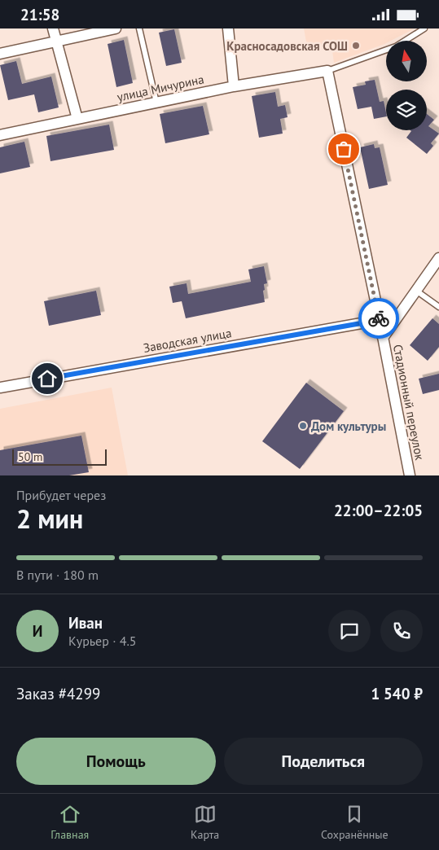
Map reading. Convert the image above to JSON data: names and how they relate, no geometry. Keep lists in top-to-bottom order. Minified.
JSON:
{"streets":{"street":["улица Мичурина","Заводская улица","Стадионный переулок"]},"crossings":[["улица Мичурина","Стадионный переулок"],["Заводская улица","Стадионный переулок"]],"places":["Красносадовская СОШ","Дом культуры"],"scale_bar":"50 m","north":"top","page":{"status":"21:58","scale":"50 m","heading":["2 мин","Прибудет через","22:00–22:05"],"panel":["Иван","Курьер · 4.5","Заказ #4299","1 540 ₽"],"bar":"В пути · 180 m","round":"И","buttons":["Помощь","Поделиться"],"tabs":["Главная","Карта","Сохранённые"]}}
